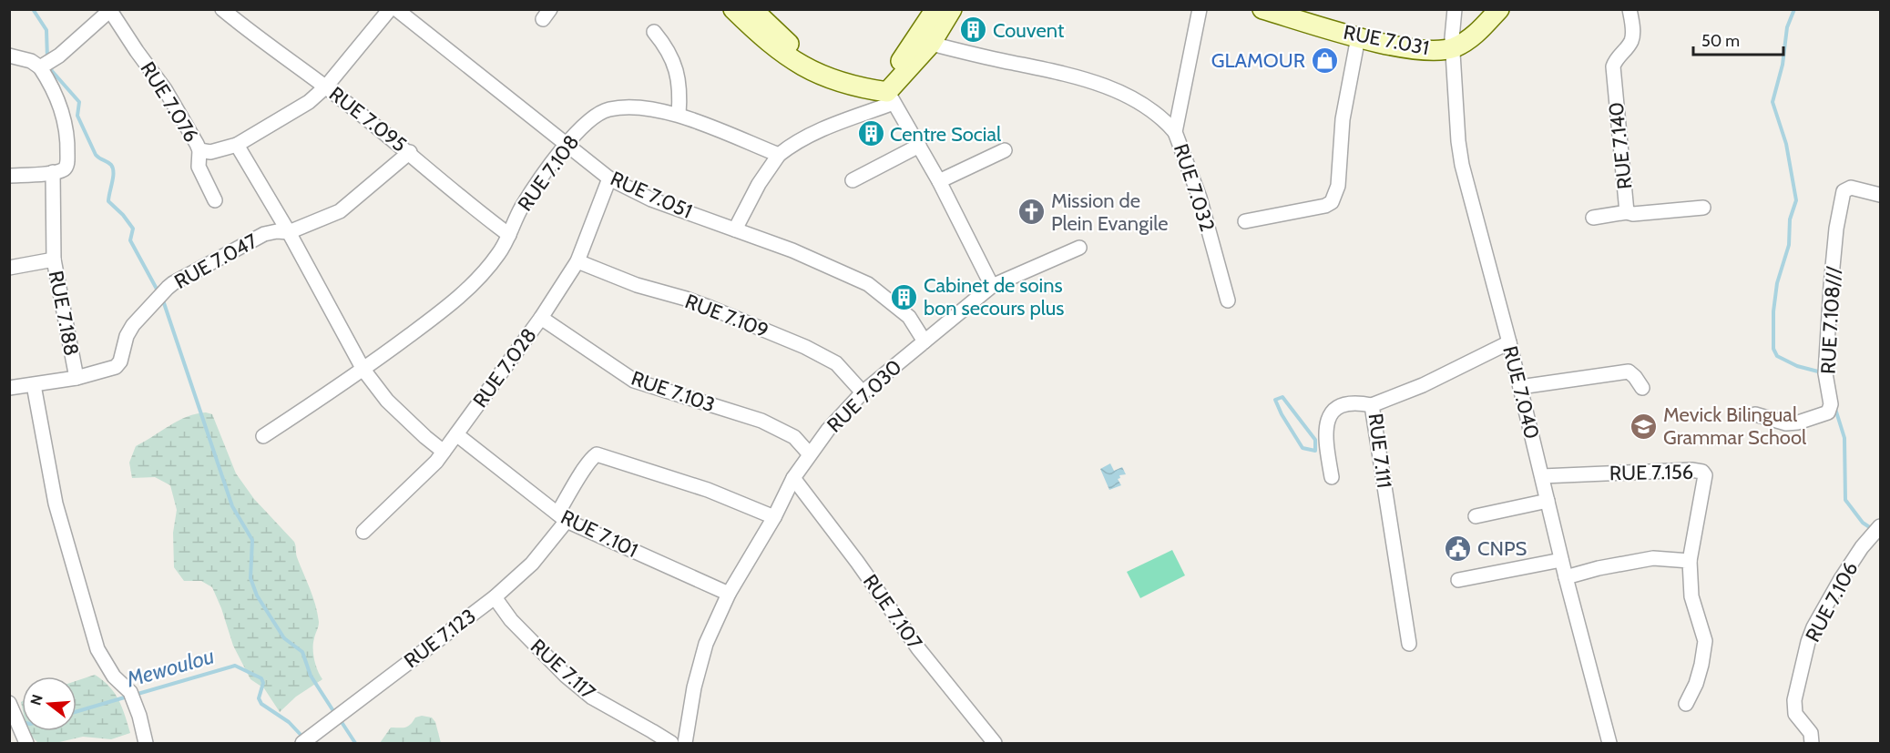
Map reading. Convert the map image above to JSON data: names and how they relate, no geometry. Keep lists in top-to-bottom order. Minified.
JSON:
{"streets":{"main road":["RUE 7.031"],"street":["RUE 7.076","RUE 7.095","RUE 7.140","RUE 7.108","RUE 7.032","RUE 7.051","RUE 7.047","RUE 7.188","RUE 7.109","RUE 7.108///","RUE 7.028","RUE 7.103","RUE 7.040","RUE 7.030","RUE 7.111","RUE 7.156","RUE 7.101","RUE 7.106","RUE 7.107","RUE 7.123","RUE 7.117"]},"crossings":[["RUE 7.031","RUE 7.040"],["RUE 7.095","RUE 7.108"],["RUE 7.095","RUE 7.047"],["RUE 7.108","RUE 7.051"],["RUE 7.051","RUE 7.028"],["RUE 7.051","RUE 7.030"],["RUE 7.047","RUE 7.188"],["RUE 7.109","RUE 7.028"],["RUE 7.109","RUE 7.030"],["RUE 7.028","RUE 7.103"],["RUE 7.028","RUE 7.101"],["RUE 7.103","RUE 7.030"],["RUE 7.040","RUE 7.111"],["RUE 7.040","RUE 7.156"],["RUE 7.030","RUE 7.101"],["RUE 7.030","RUE 7.107"],["RUE 7.030","RUE 7.123"],["RUE 7.101","RUE 7.123"],["RUE 7.123","RUE 7.117"]],"water":["Mewoulou"],"places":{"building":["Couvent","Centre Social","Cabinet de soins bon secours plus"],"shop":["GLAMOUR"],"church":["Mission de Plein Evangile"],"school or university":["Mevick Bilingual Grammar School"],"public building":["CNPS"]},"scale_bar":"50 m","north":"left"}
